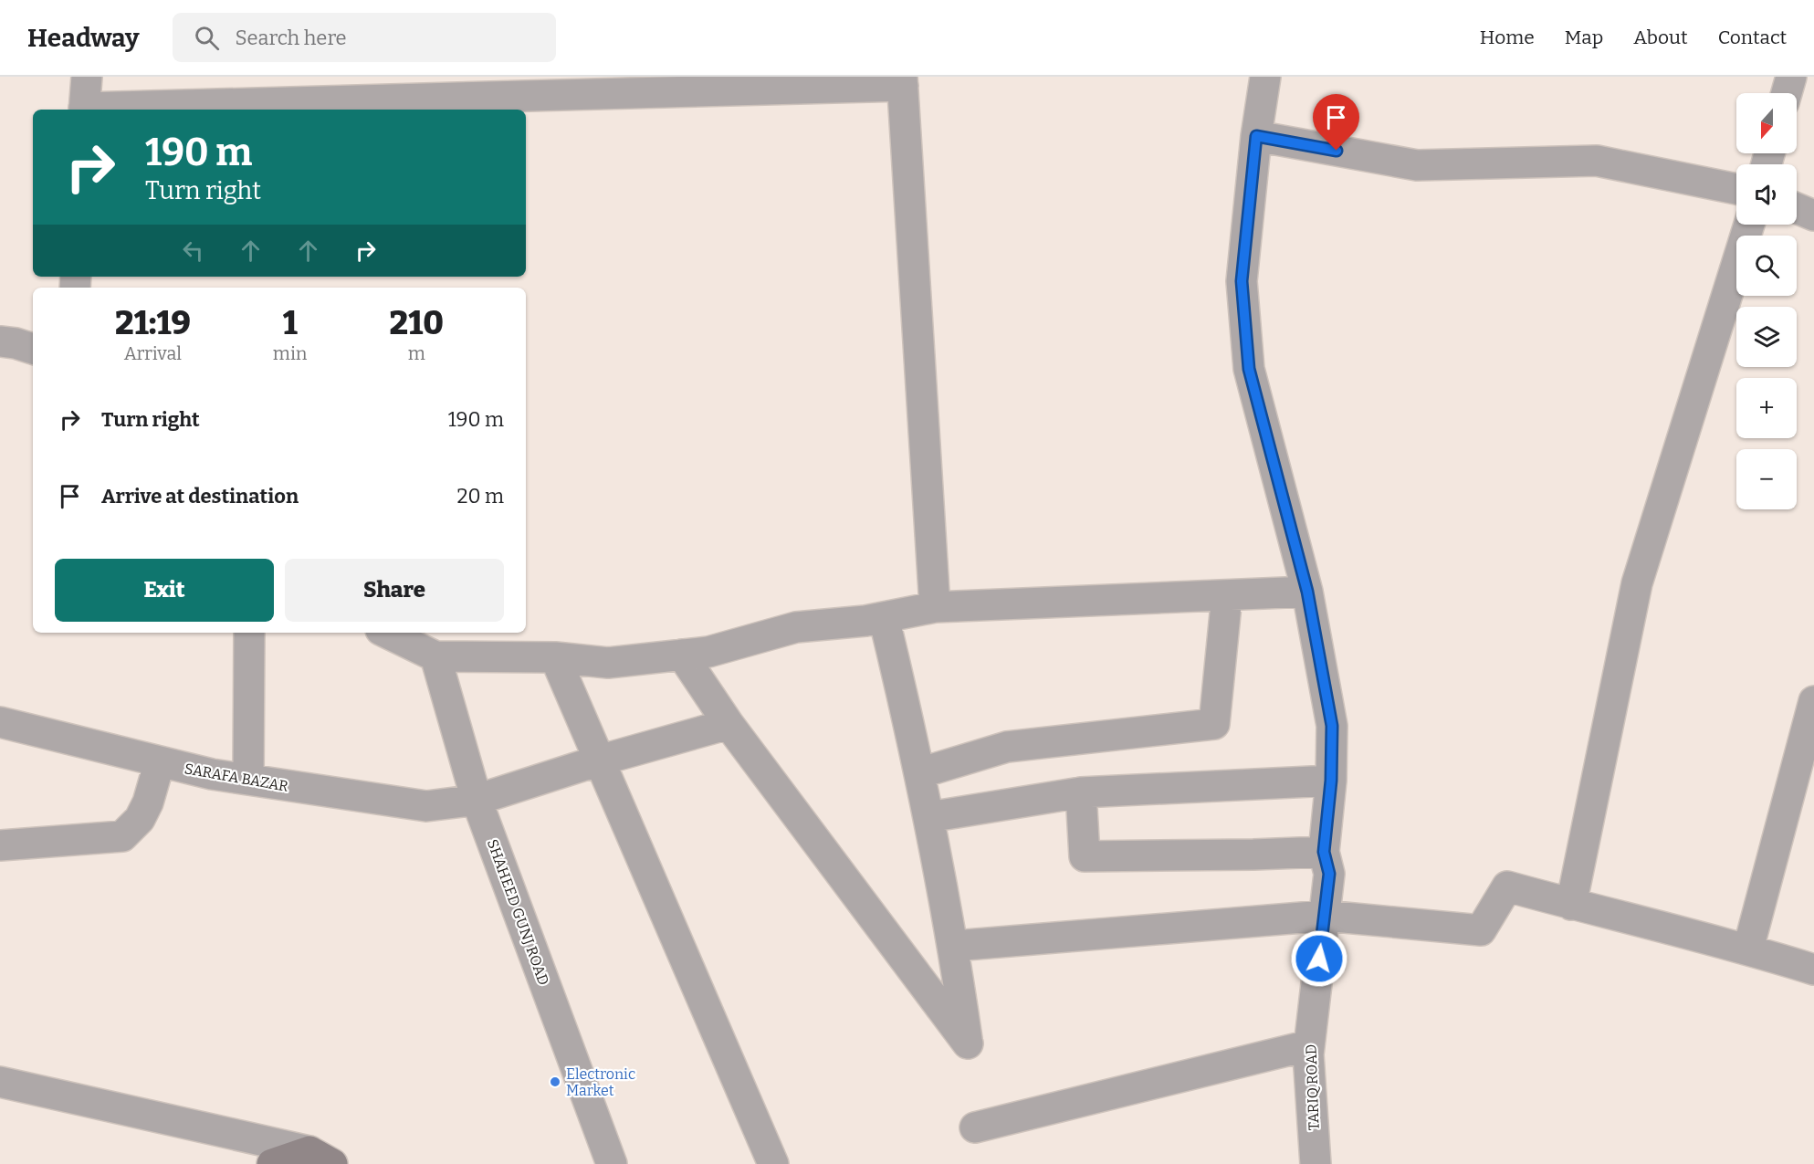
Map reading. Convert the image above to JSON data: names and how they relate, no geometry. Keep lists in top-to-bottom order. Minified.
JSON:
{"streets":{"street":["SARAFA BAZAR","SHAHEED GUNJ ROAD","TARIQ ROAD"]},"crossings":[["SARAFA BAZAR","SHAHEED GUNJ ROAD"]],"places":["Electronic Market"],"north":"bottom","page":{"header":"Headway","search":"Search here","nav":["Home","Map","About","Contact"],"map_buttons":["+","−"],"turn":["190 m","Turn right"],"eta":["21:19","Arrival","1","min","210","m"],"list":[{"name":"Turn right","value":"190 m"},{"name":"Arrive at destination","value":"20 m"}],"buttons":["Exit","Share"]}}
